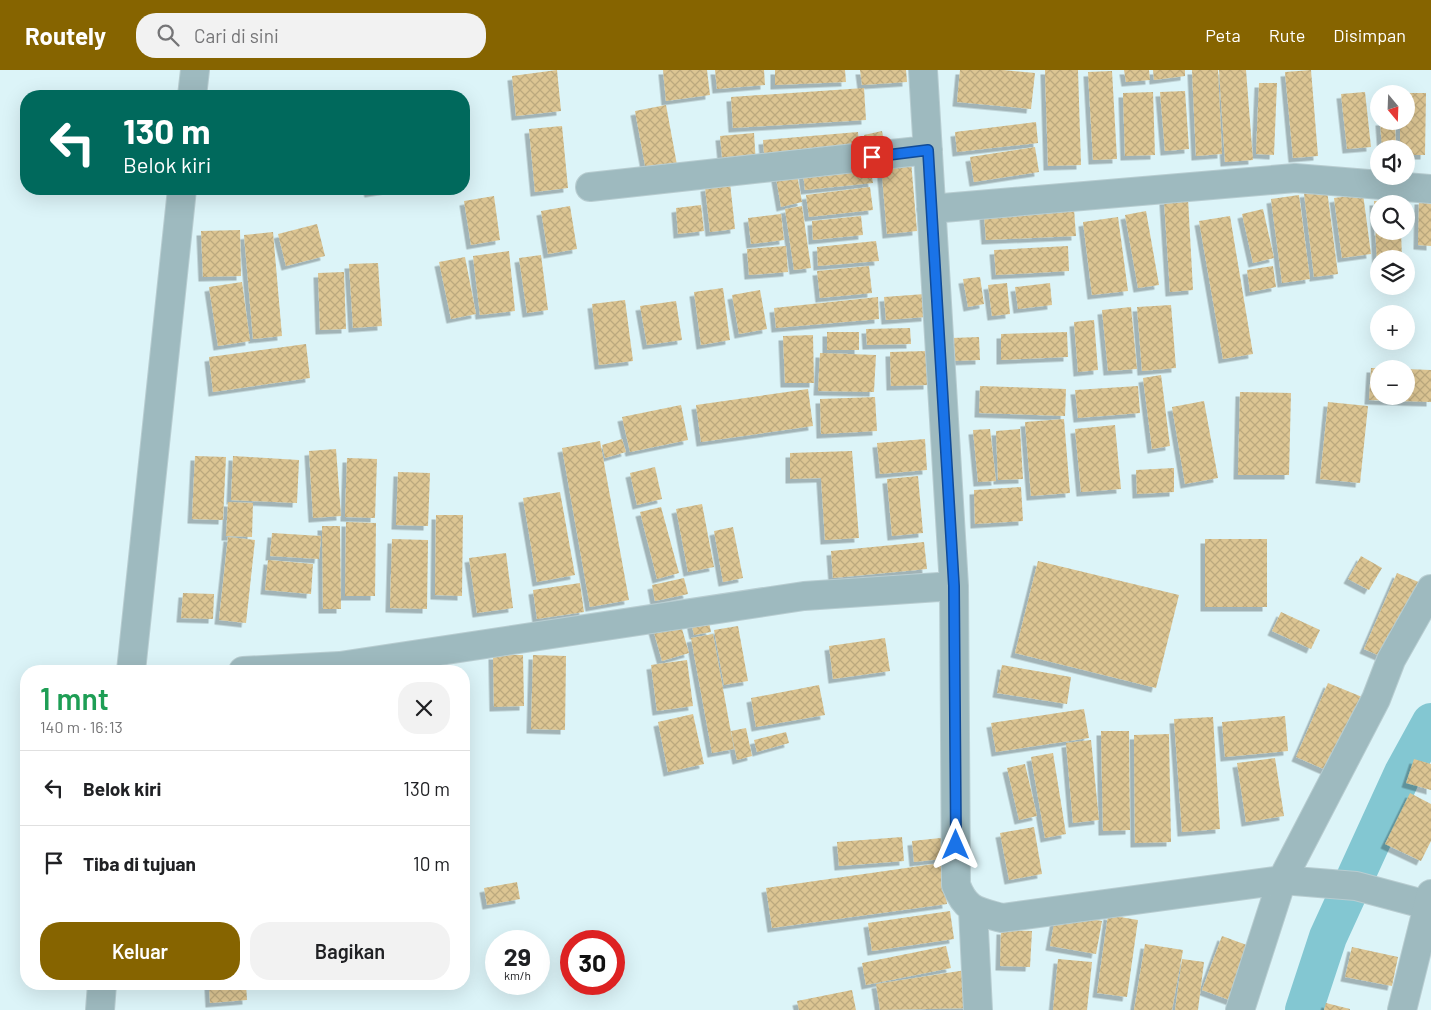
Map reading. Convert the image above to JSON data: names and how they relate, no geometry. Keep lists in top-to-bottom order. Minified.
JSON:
{"north":"bottom","page":{"header":"Routely","search":"Cari di sini","nav":["Peta","Rute","Disimpan"],"map_buttons":["+","−"],"turn":["130 m","Belok kiri"],"heading":["1 mnt","140 m · 16:13"],"list":[{"name":"Belok kiri","value":"130 m"},{"name":"Tiba di tujuan","value":"10 m"}],"buttons":["Keluar","Bagikan"],"speed":"29 km/h","limit":"30"}}
